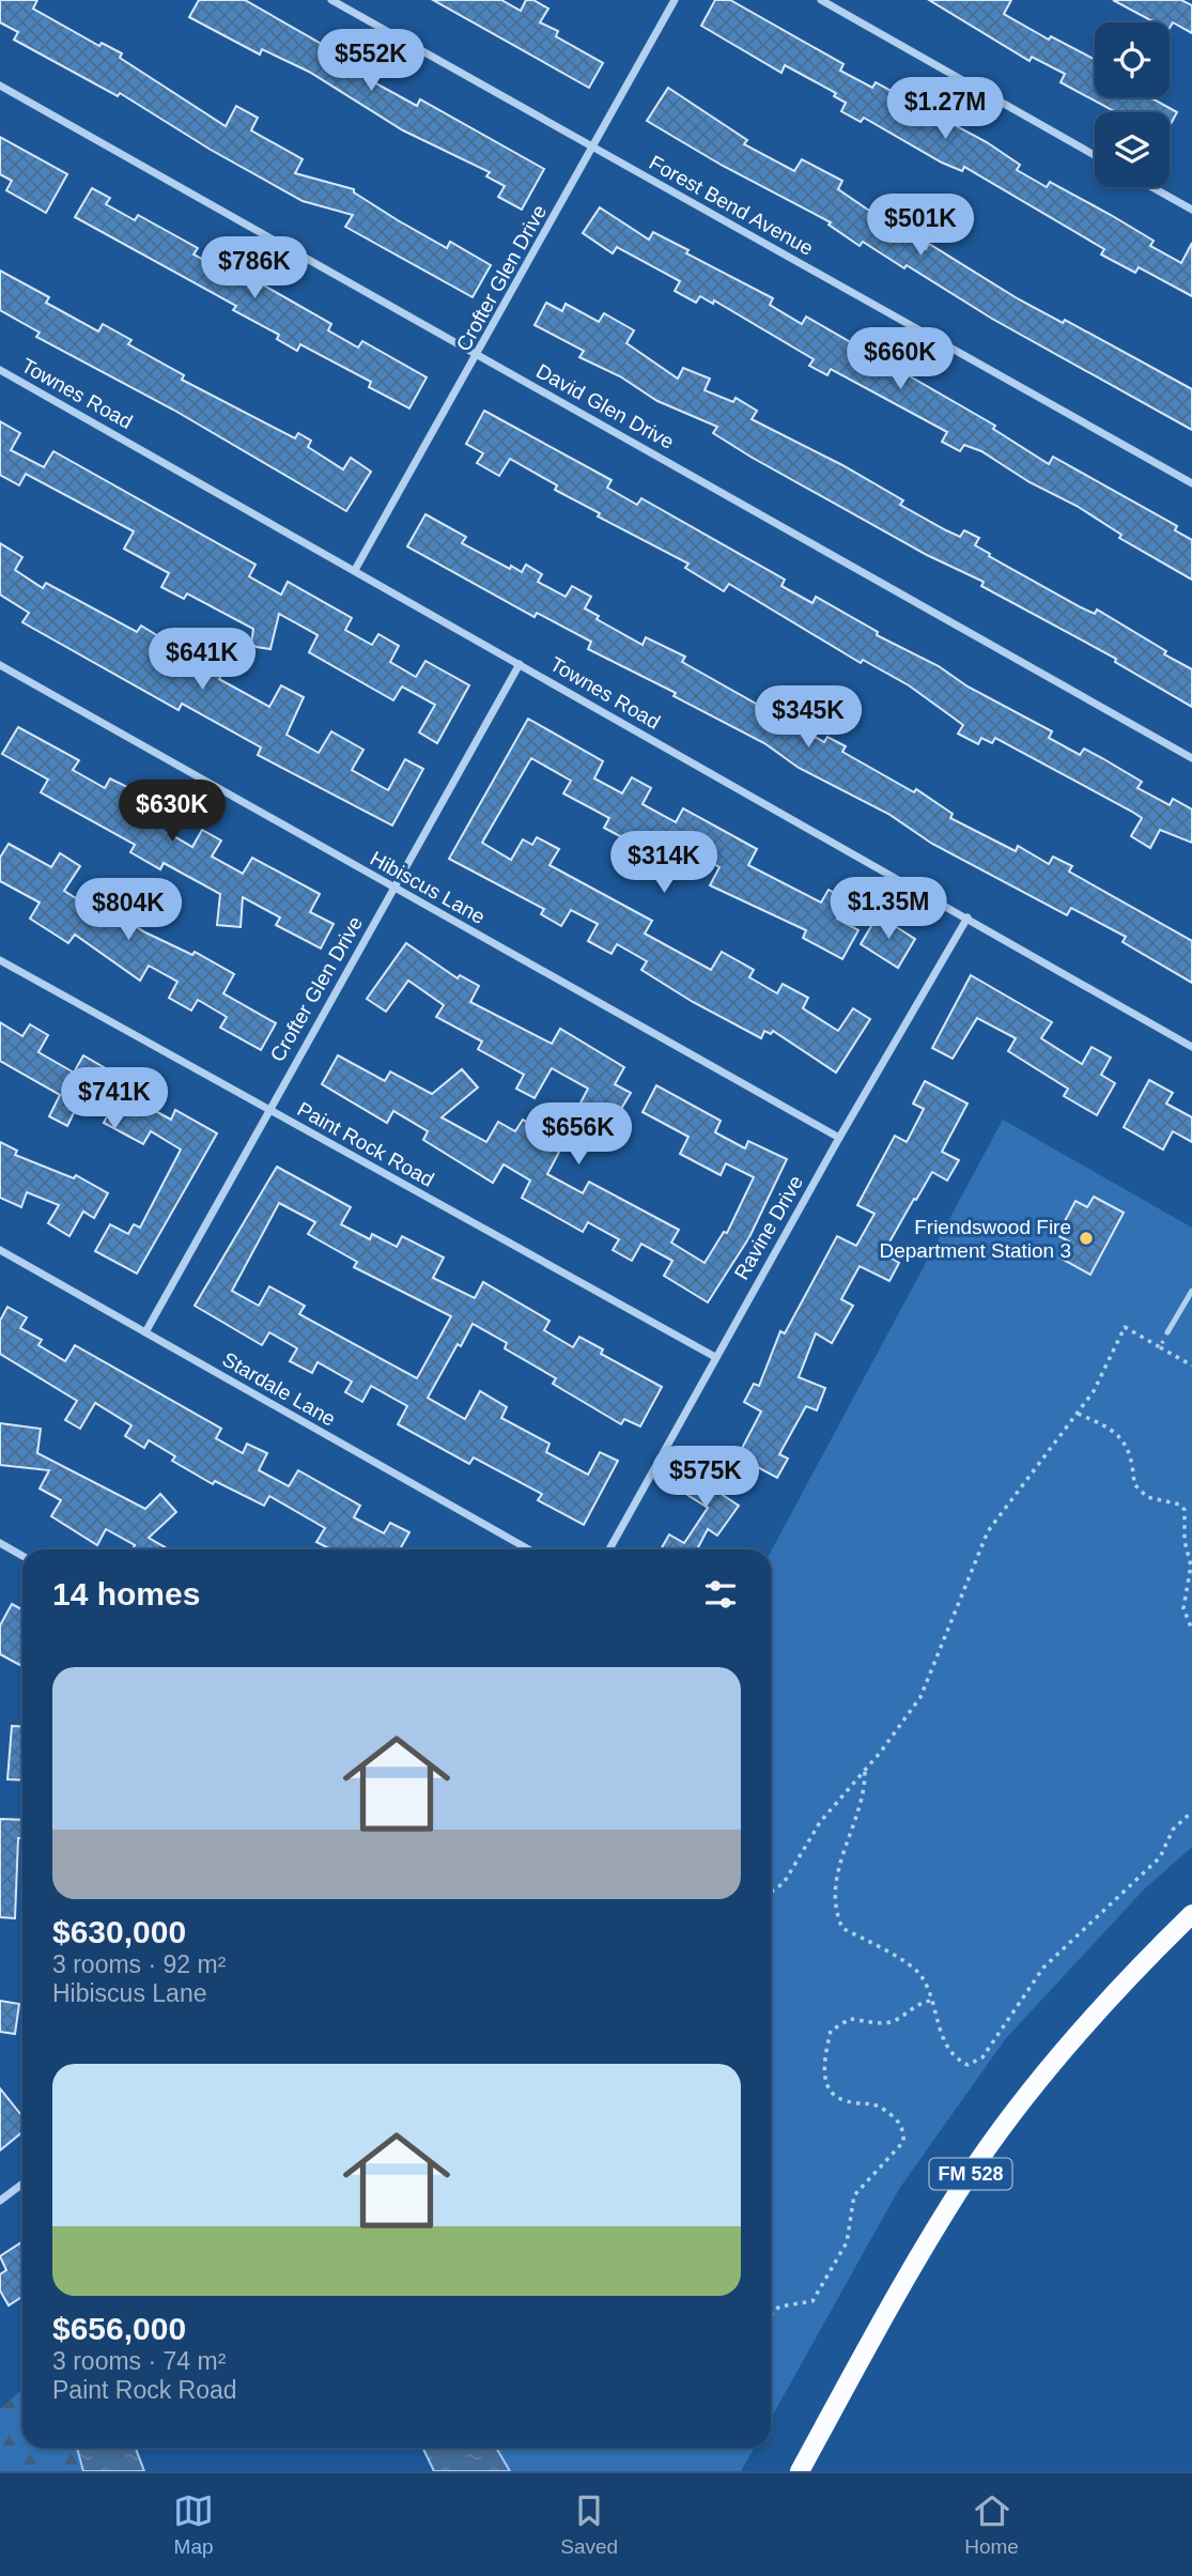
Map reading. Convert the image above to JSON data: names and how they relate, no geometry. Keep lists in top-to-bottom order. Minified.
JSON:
{"streets":{"main road":["FM 528"],"street":["Forest Bend Avenue","Crofter Glen Drive","Townes Road","David Glen Drive","Hibiscus Lane","Paint Rock Road","Ravine Drive","Stardale Lane"]},"crossings":[["Forest Bend Avenue","Crofter Glen Drive"],["Crofter Glen Drive","Townes Road"],["Crofter Glen Drive","David Glen Drive"],["Crofter Glen Drive","Hibiscus Lane"],["Crofter Glen Drive","Paint Rock Road"],["Crofter Glen Drive","Stardale Lane"],["Townes Road","Ravine Drive"],["Hibiscus Lane","Ravine Drive"],["Paint Rock Road","Ravine Drive"]],"places":["Friendswood Fire Department Station 3"],"page":{"price":["$552K","$1.27M","$501K","$786K","$660K","$641K","$345K","$630K","$314K","$1.35M","$804K","$741K","$656K","$575K"],"heading":"14 homes","list":[{"name":"$630,000","note":"3 rooms · 92 m² · Hibiscus Lane"},{"name":"$656,000","note":"3 rooms · 74 m² · Paint Rock Road"}],"tabs":["Map","Saved","Home"]}}
